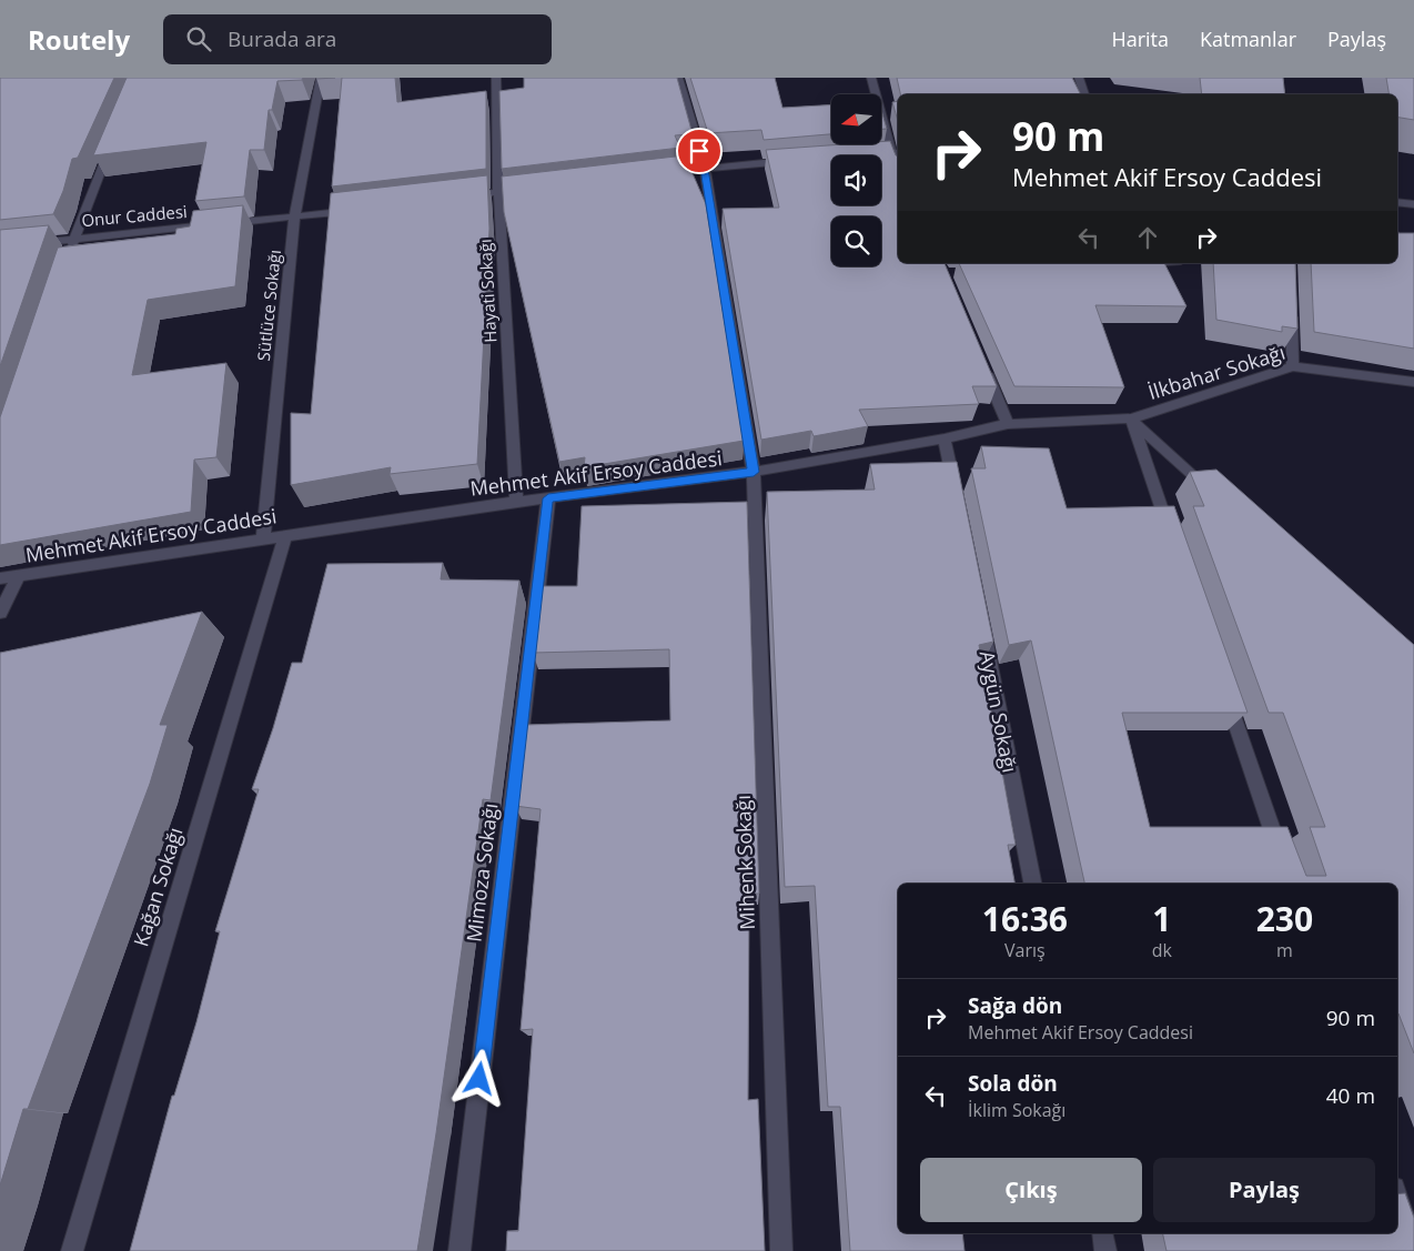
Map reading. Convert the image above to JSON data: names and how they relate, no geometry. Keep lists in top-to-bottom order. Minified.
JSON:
{"streets":{"street":["Onur Caddesi","Hayati Sokağı","Sütlüce Sokağı","İlkbahar Sokağı","Mehmet Akif Ersoy Caddesi","Aygün Sokağı","Mihenk Sokağı","Mimoza Sokağı","Kağan Sokağı"]},"crossings":[["Onur Caddesi","Sütlüce Sokağı"],["Hayati Sokağı","Mehmet Akif Ersoy Caddesi"],["Sütlüce Sokağı","Mehmet Akif Ersoy Caddesi"],["İlkbahar Sokağı","Mehmet Akif Ersoy Caddesi"],["Mehmet Akif Ersoy Caddesi","Mihenk Sokağı"],["Mehmet Akif Ersoy Caddesi","Mimoza Sokağı"],["Mehmet Akif Ersoy Caddesi","Kağan Sokağı"]],"north":"left","page":{"header":"Routely","search":"Burada ara","nav":["Harita","Katmanlar","Paylaş"],"turn":["90 m","Mehmet Akif Ersoy Caddesi"],"eta":["16:36","Varış","1","dk","230","m"],"list":[{"name":"Sağa dön","note":"Mehmet Akif Ersoy Caddesi","value":"90 m"},{"name":"Sola dön","note":"İklim Sokağı","value":"40 m"}],"buttons":["Çıkış","Paylaş"]}}
